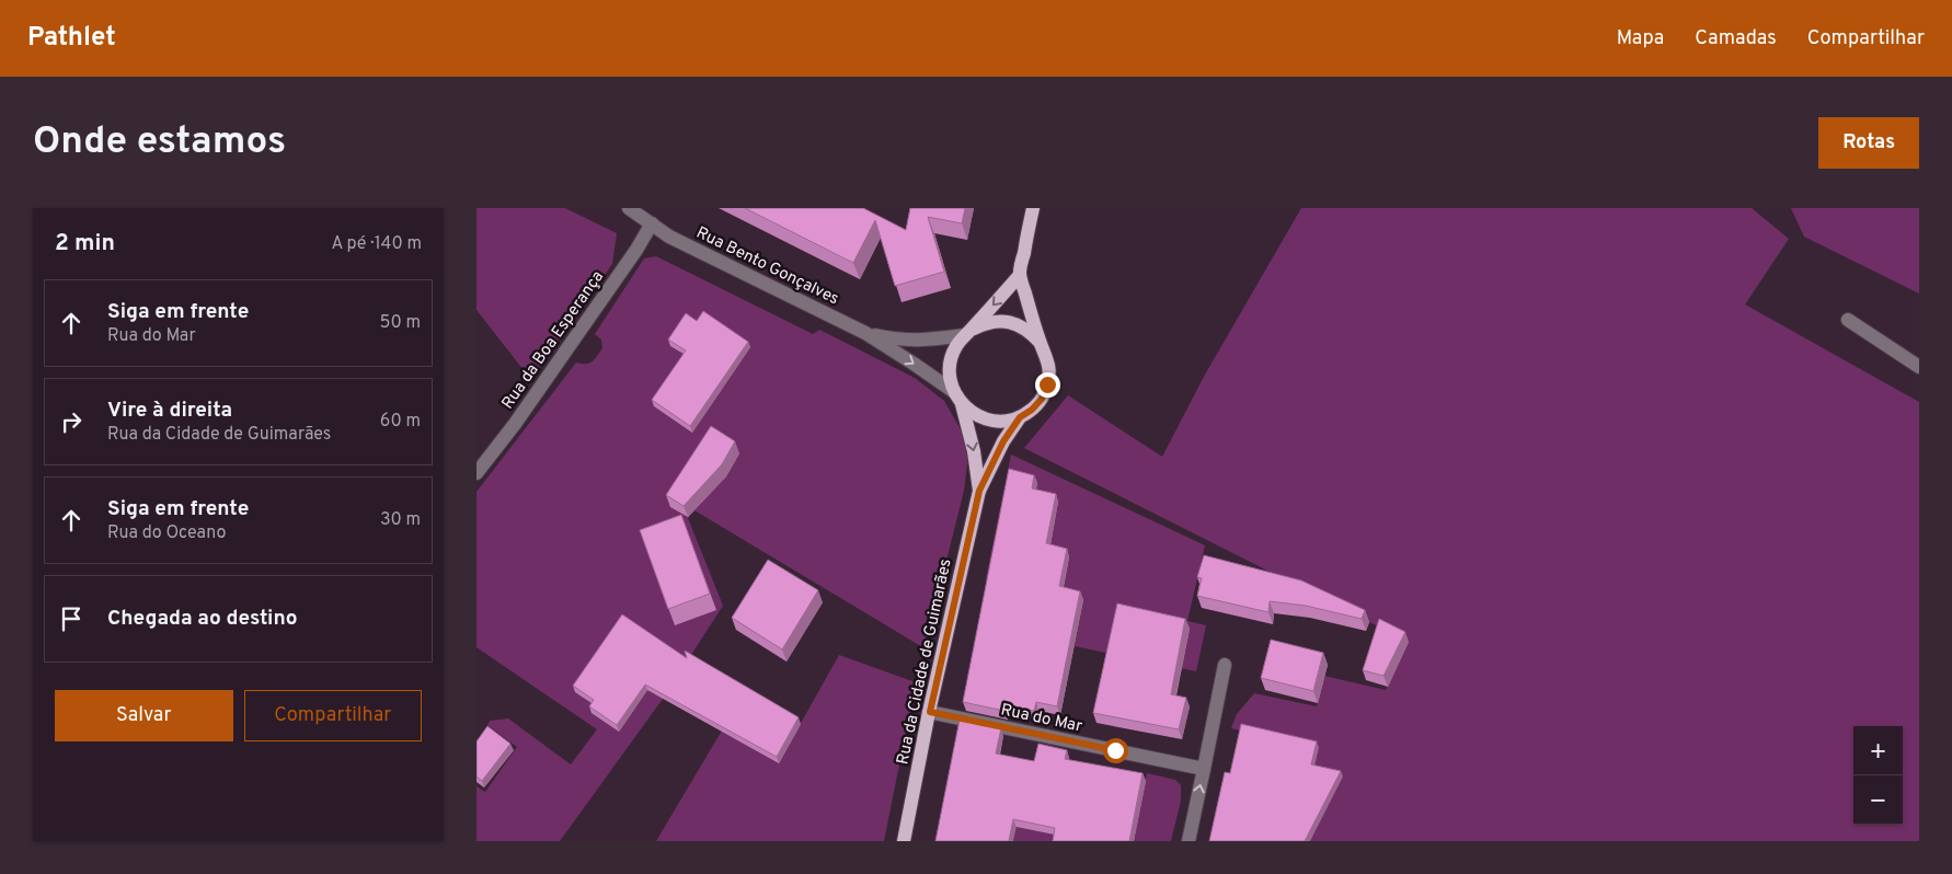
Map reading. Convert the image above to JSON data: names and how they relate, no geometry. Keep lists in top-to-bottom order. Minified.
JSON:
{"streets":{"main road":["Rua da Cidade de Guimarães"],"street":["Rua Bento Gonçalves","Rua da Boa Esperança","Rua do Mar"]},"crossings":[["Rua Bento Gonçalves","Rua da Boa Esperança"],["Rua da Cidade de Guimarães","Rua do Mar"]],"page":{"header":"Pathlet","nav":["Mapa","Camadas","Compartilhar"],"buttons":["Rotas",["Salvar","Compartilhar"]],"title":"Onde estamos","heading":["2 min","A pé · 140 m"],"list":[["Siga em frente","Rua do Mar","50 m"],["Vire à direita","Rua da Cidade de Guimarães","60 m"],["Siga em frente","Rua do Oceano","30 m"],"Chegada ao destino"],"map_buttons":["+","−"]}}
